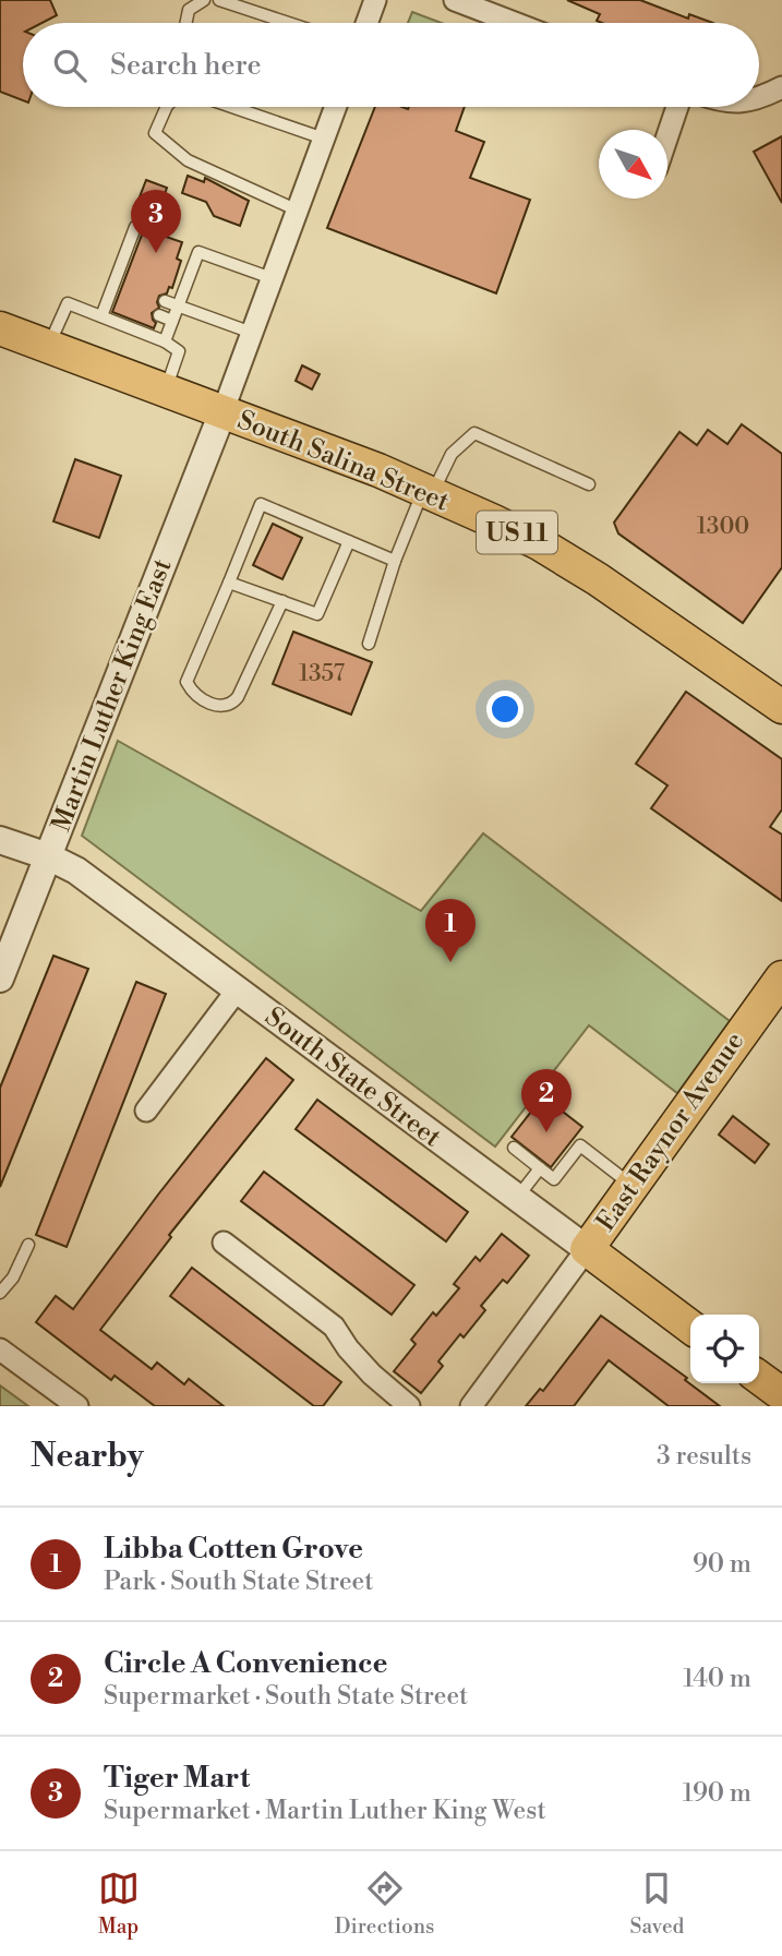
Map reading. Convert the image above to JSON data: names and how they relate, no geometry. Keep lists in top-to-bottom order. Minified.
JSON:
{"streets":{"main road":["South Salina Street","US 11","South State Street","East Raynor Avenue"],"street":["Martin Luther King East"]},"crossings":[["South Salina Street","Martin Luther King East"],["Martin Luther King East","South State Street"],["South State Street","East Raynor Avenue"]],"house_numbers":["1300","1357"],"north":"bottom right","page":{"search":"Search here","pins":["3","1","2"],"heading":["Nearby","3 results"],"list":[{"mark":"1","name":"Libba Cotten Grove","note":"Park · South State Street","value":"90 m"},{"mark":"2","name":"Circle A Convenience","note":"Supermarket · South State Street","value":"140 m"},{"mark":"3","name":"Tiger Mart","note":"Supermarket · Martin Luther King West","value":"190 m"}],"nav":["Map","Directions","Saved"]}}
